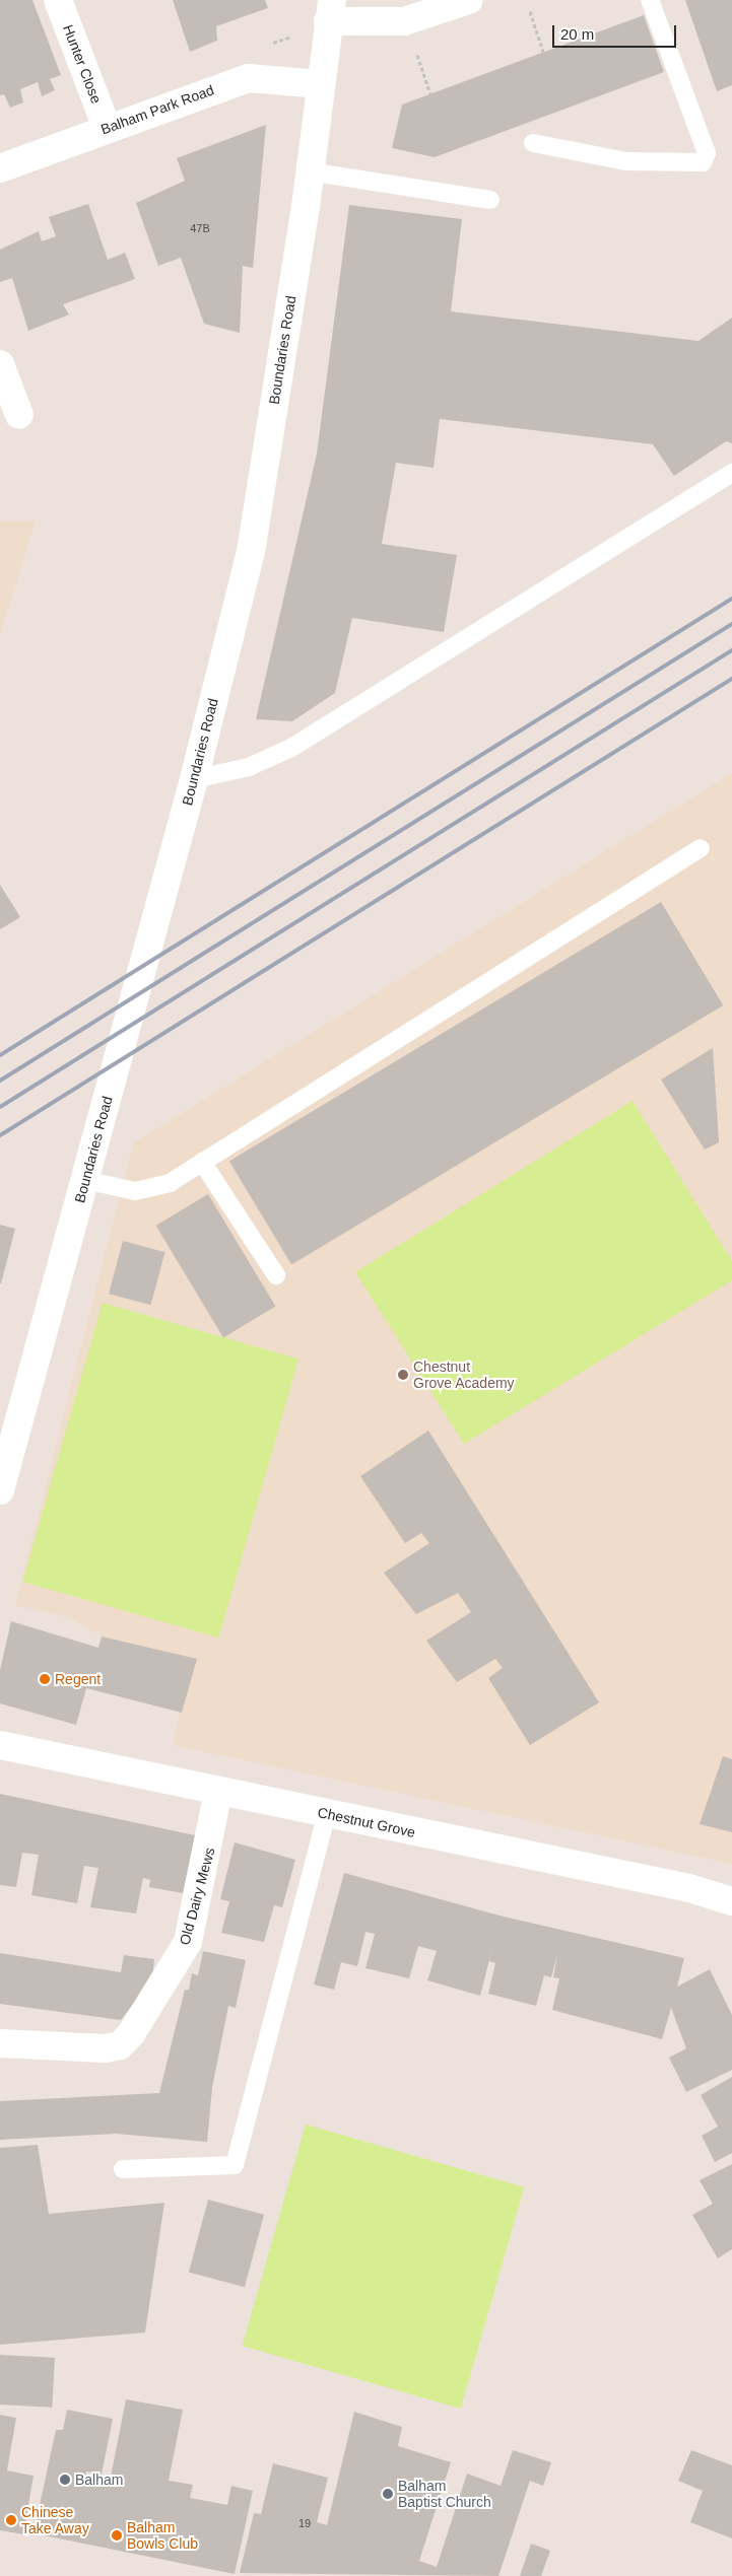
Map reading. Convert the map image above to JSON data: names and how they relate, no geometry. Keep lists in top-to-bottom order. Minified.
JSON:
{"streets":{"street":["Hunter Close","Balham Park Road","Boundaries Road","Chestnut Grove","Old Dairy Mews"]},"crossings":[["Hunter Close","Balham Park Road"],["Balham Park Road","Boundaries Road"],["Chestnut Grove","Old Dairy Mews"]],"places":["Chestnut Grove Academy","Regent","Balham","Balham Baptist Church","Chinese Take Away","Balham Bowls Club"],"house_numbers":["47B","19"],"scale_bar":"20 m"}
